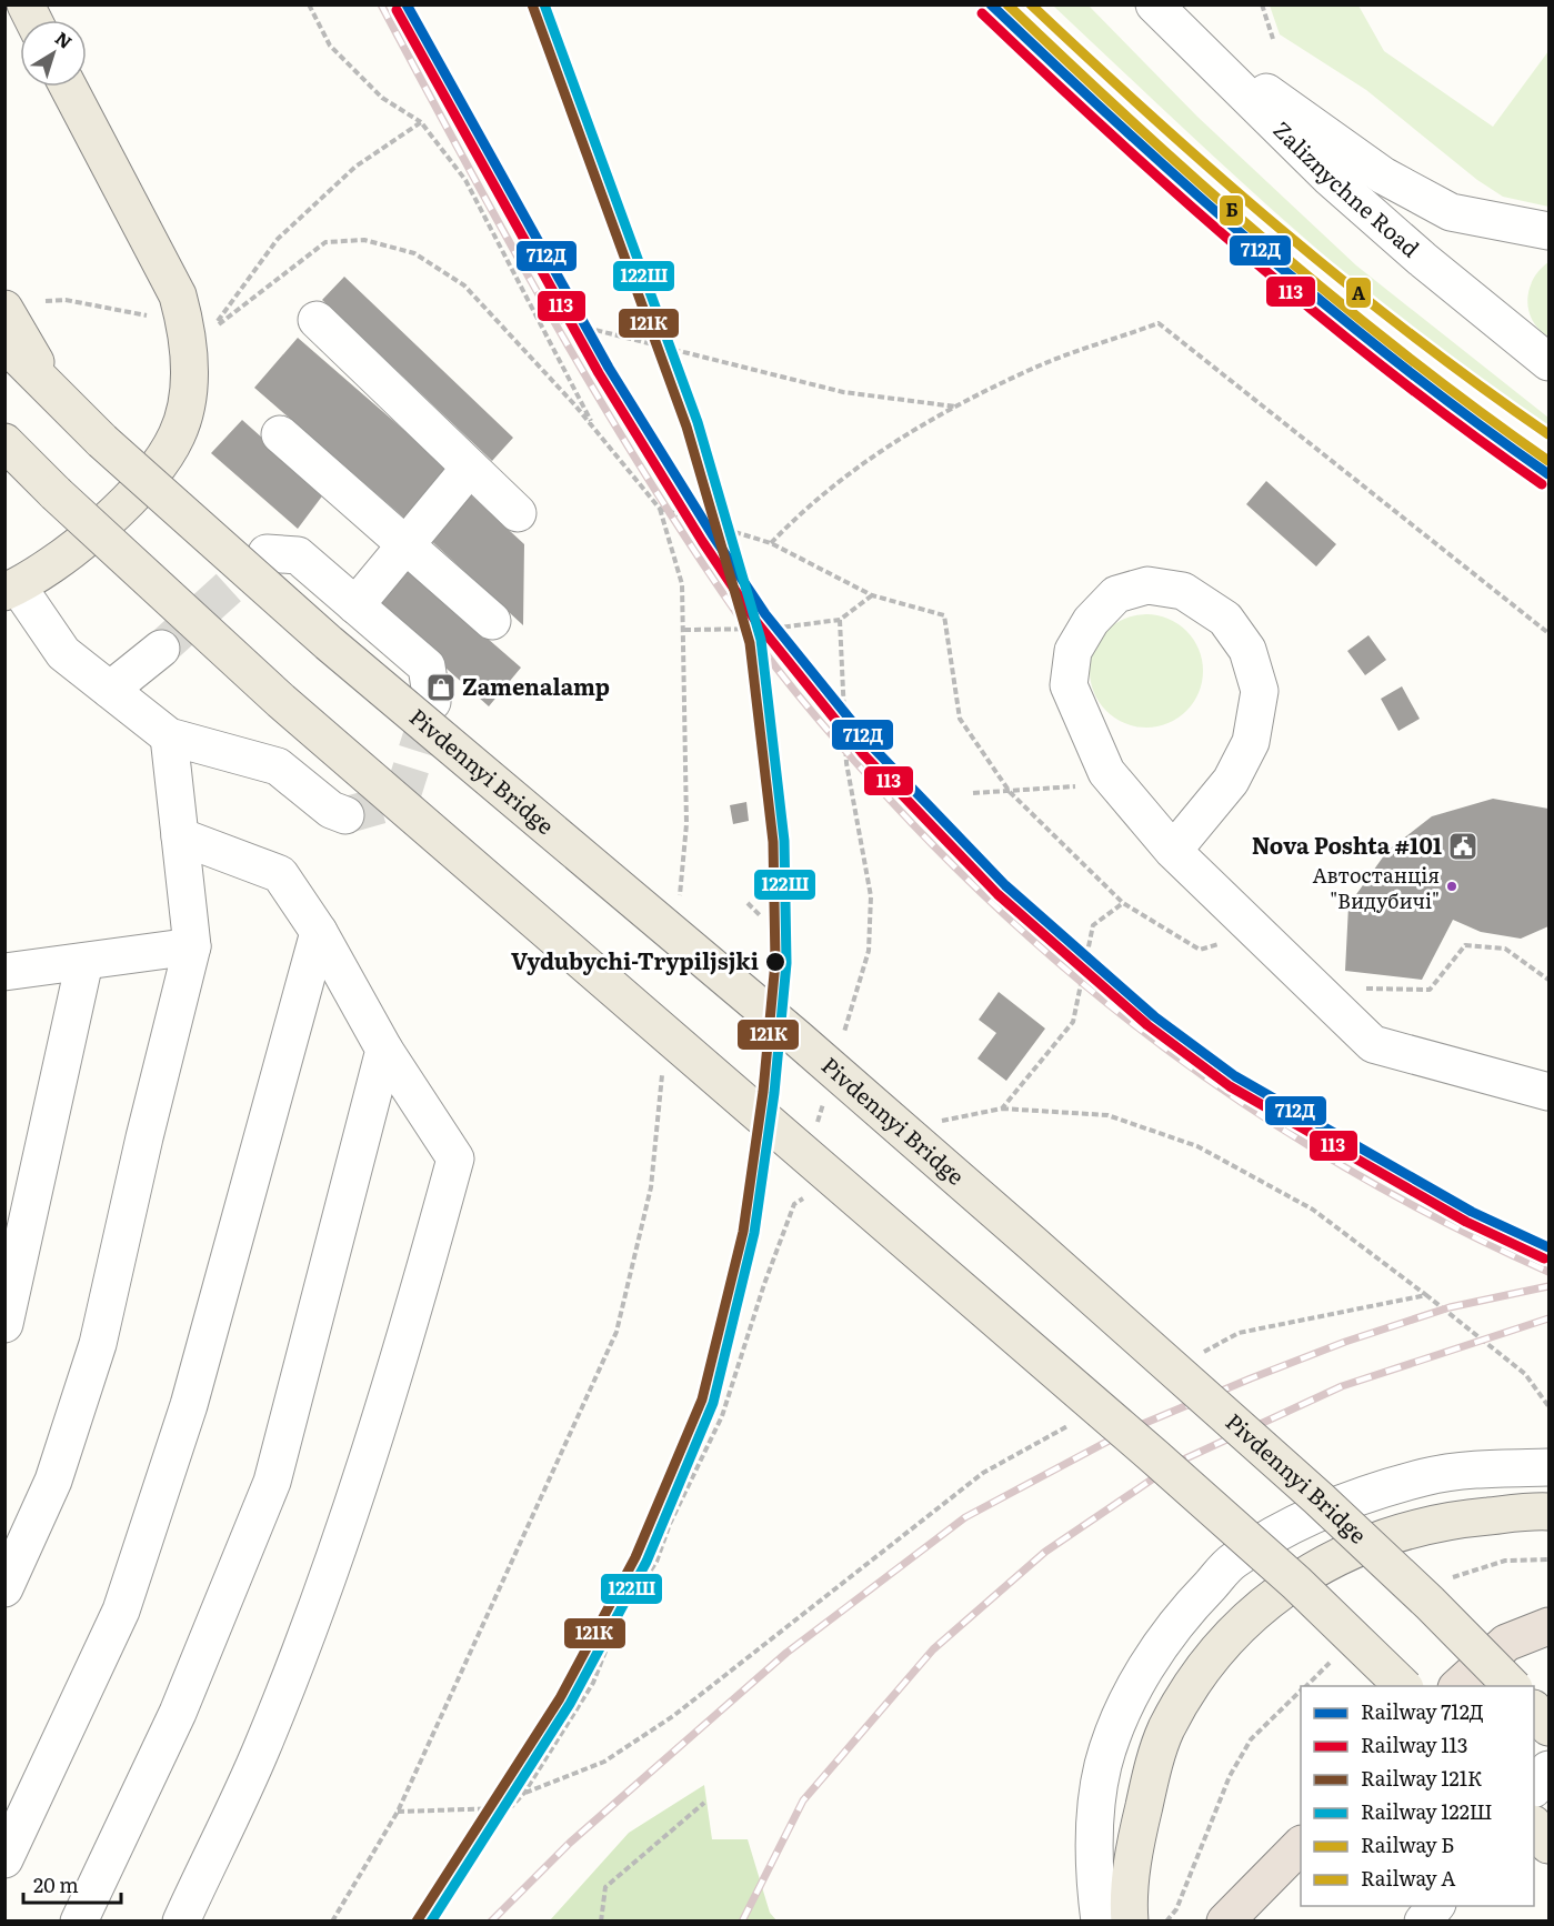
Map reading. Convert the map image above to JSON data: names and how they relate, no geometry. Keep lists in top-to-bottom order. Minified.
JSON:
{"streets":{"main road":["Pivdennyi Bridge"],"street":["Zaliznychne Road"]},"places":{"shop":["Zamenalamp"],"public building":["Nova Poshta #101"],"other":["Автостанція \"Видубичі\"","Vydubychi-Trypiljsjki"]},"lines":["rail line 712Д","rail line 121К","rail line 122Ш","rail line Б","rail line A","rail line 113"],"legend":["Railway 712Д","Railway 113","Railway 121К","Railway 122Ш","Railway Б","Railway A"],"scale_bar":"20 m","north":"top right"}
